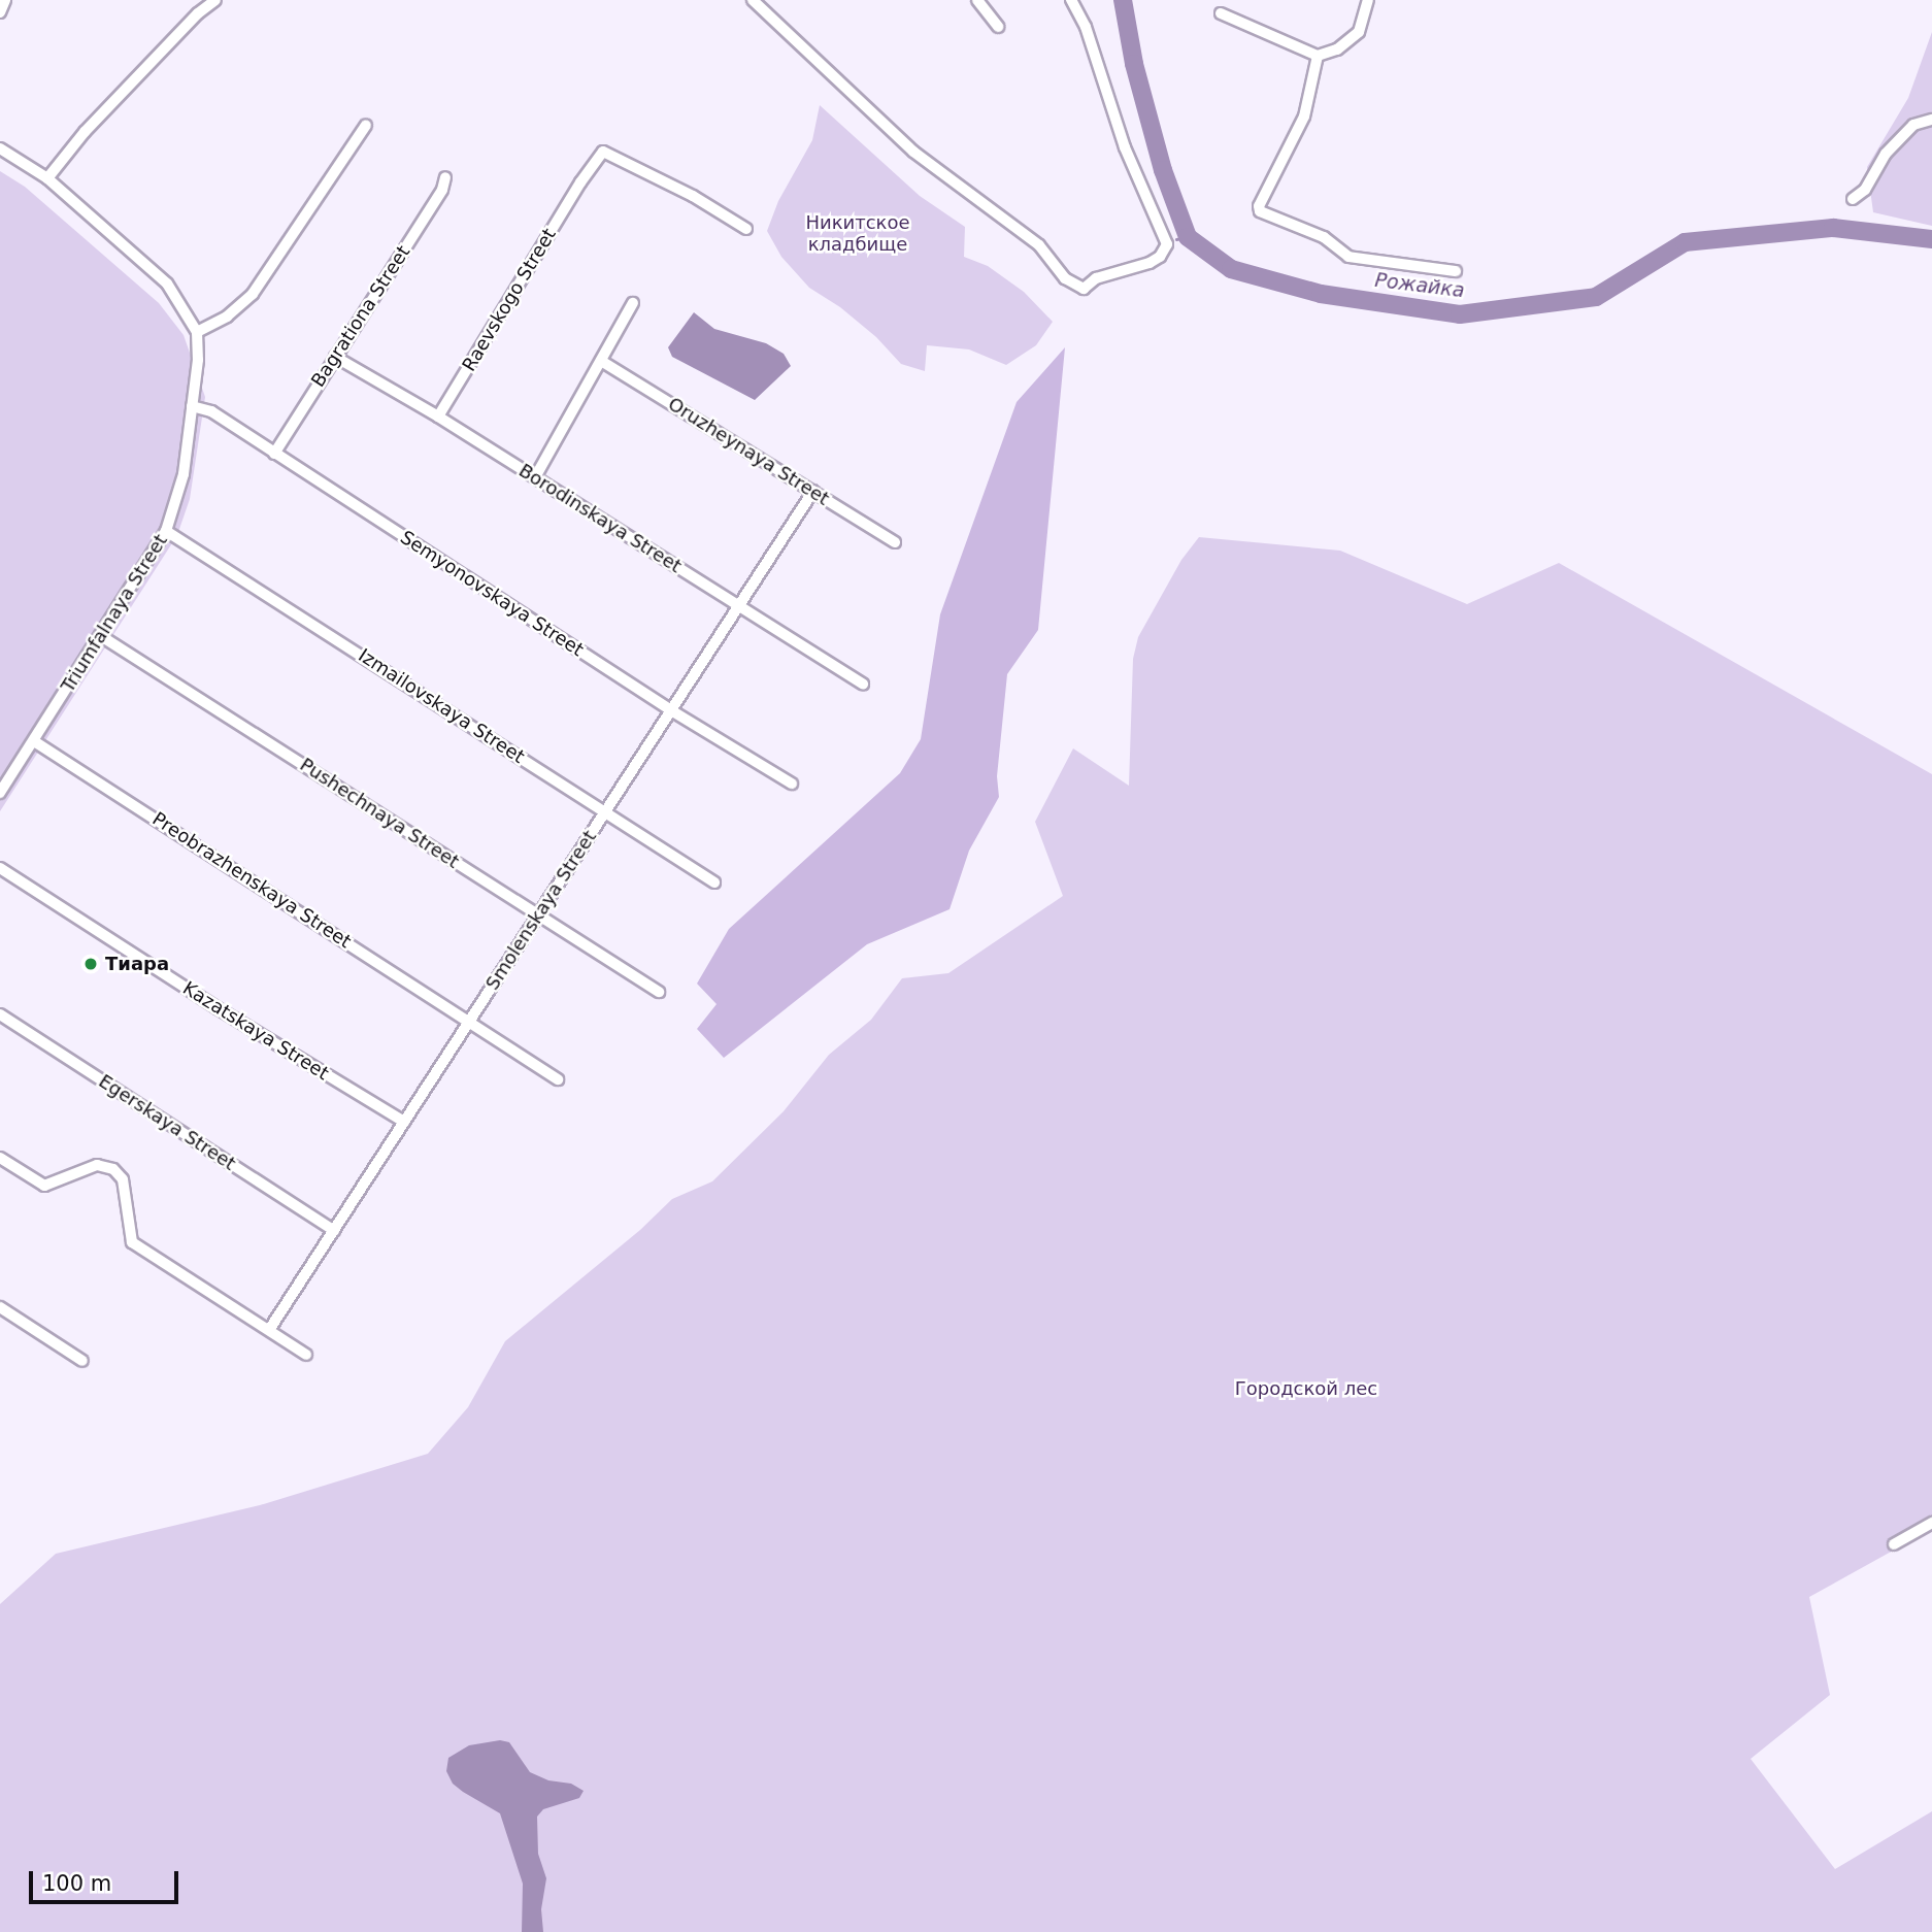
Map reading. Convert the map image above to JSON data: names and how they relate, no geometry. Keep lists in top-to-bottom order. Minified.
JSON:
{"streets":{"street":["Raevskogo Street","Bagrationa Street","Oruzheynaya Street","Borodinskaya Street","Semyonovskaya Street","Triumfalnaya Street","Izmailovskaya Street","Pushechnaya Street","Preobrazhenskaya Street","Smolenskaya Street","Kazatskaya Street","Egerskaya Street"]},"crossings":[["Raevskogo Street","Borodinskaya Street"],["Bagrationa Street","Borodinskaya Street"],["Bagrationa Street","Semyonovskaya Street"],["Oruzheynaya Street","Smolenskaya Street"],["Borodinskaya Street","Smolenskaya Street"],["Semyonovskaya Street","Triumfalnaya Street"],["Semyonovskaya Street","Smolenskaya Street"],["Triumfalnaya Street","Izmailovskaya Street"],["Triumfalnaya Street","Pushechnaya Street"],["Triumfalnaya Street","Preobrazhenskaya Street"],["Izmailovskaya Street","Smolenskaya Street"],["Pushechnaya Street","Smolenskaya Street"],["Preobrazhenskaya Street","Smolenskaya Street"],["Smolenskaya Street","Kazatskaya Street"],["Smolenskaya Street","Egerskaya Street"]],"water":["Рожайка"],"parks":["Никитское кладбище","Городской лес"],"places":["Тиара"],"scale_bar":"100 m"}
